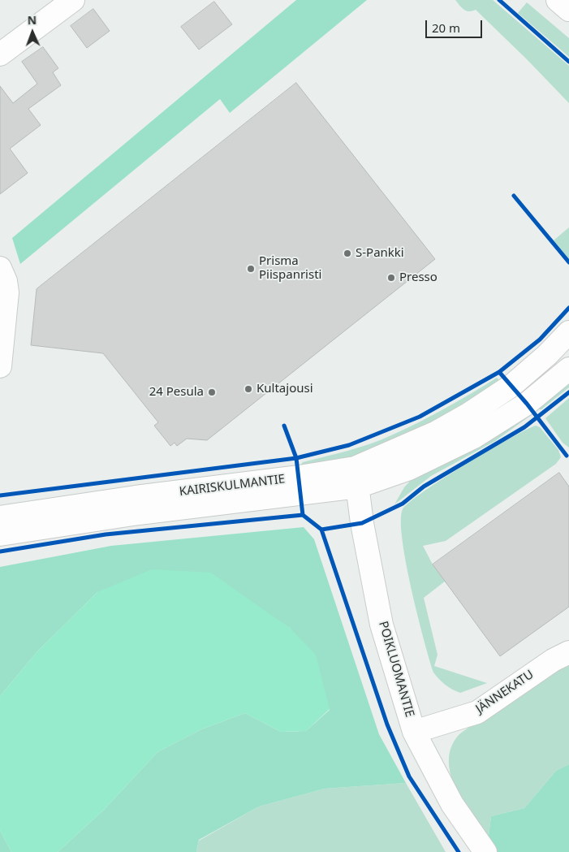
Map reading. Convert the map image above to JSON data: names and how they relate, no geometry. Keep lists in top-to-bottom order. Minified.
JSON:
{"streets":{"street":["KAIRISKULMANTIE","POIKLUOMANTIE","JÄNNEKATU"]},"crossings":[["KAIRISKULMANTIE","POIKLUOMANTIE"],["POIKLUOMANTIE","JÄNNEKATU"]],"places":["S-Pankki","Prisma Piispanristi","Presso","Kultajousi","24 Pesula"],"scale_bar":"20 m","north":"top"}
